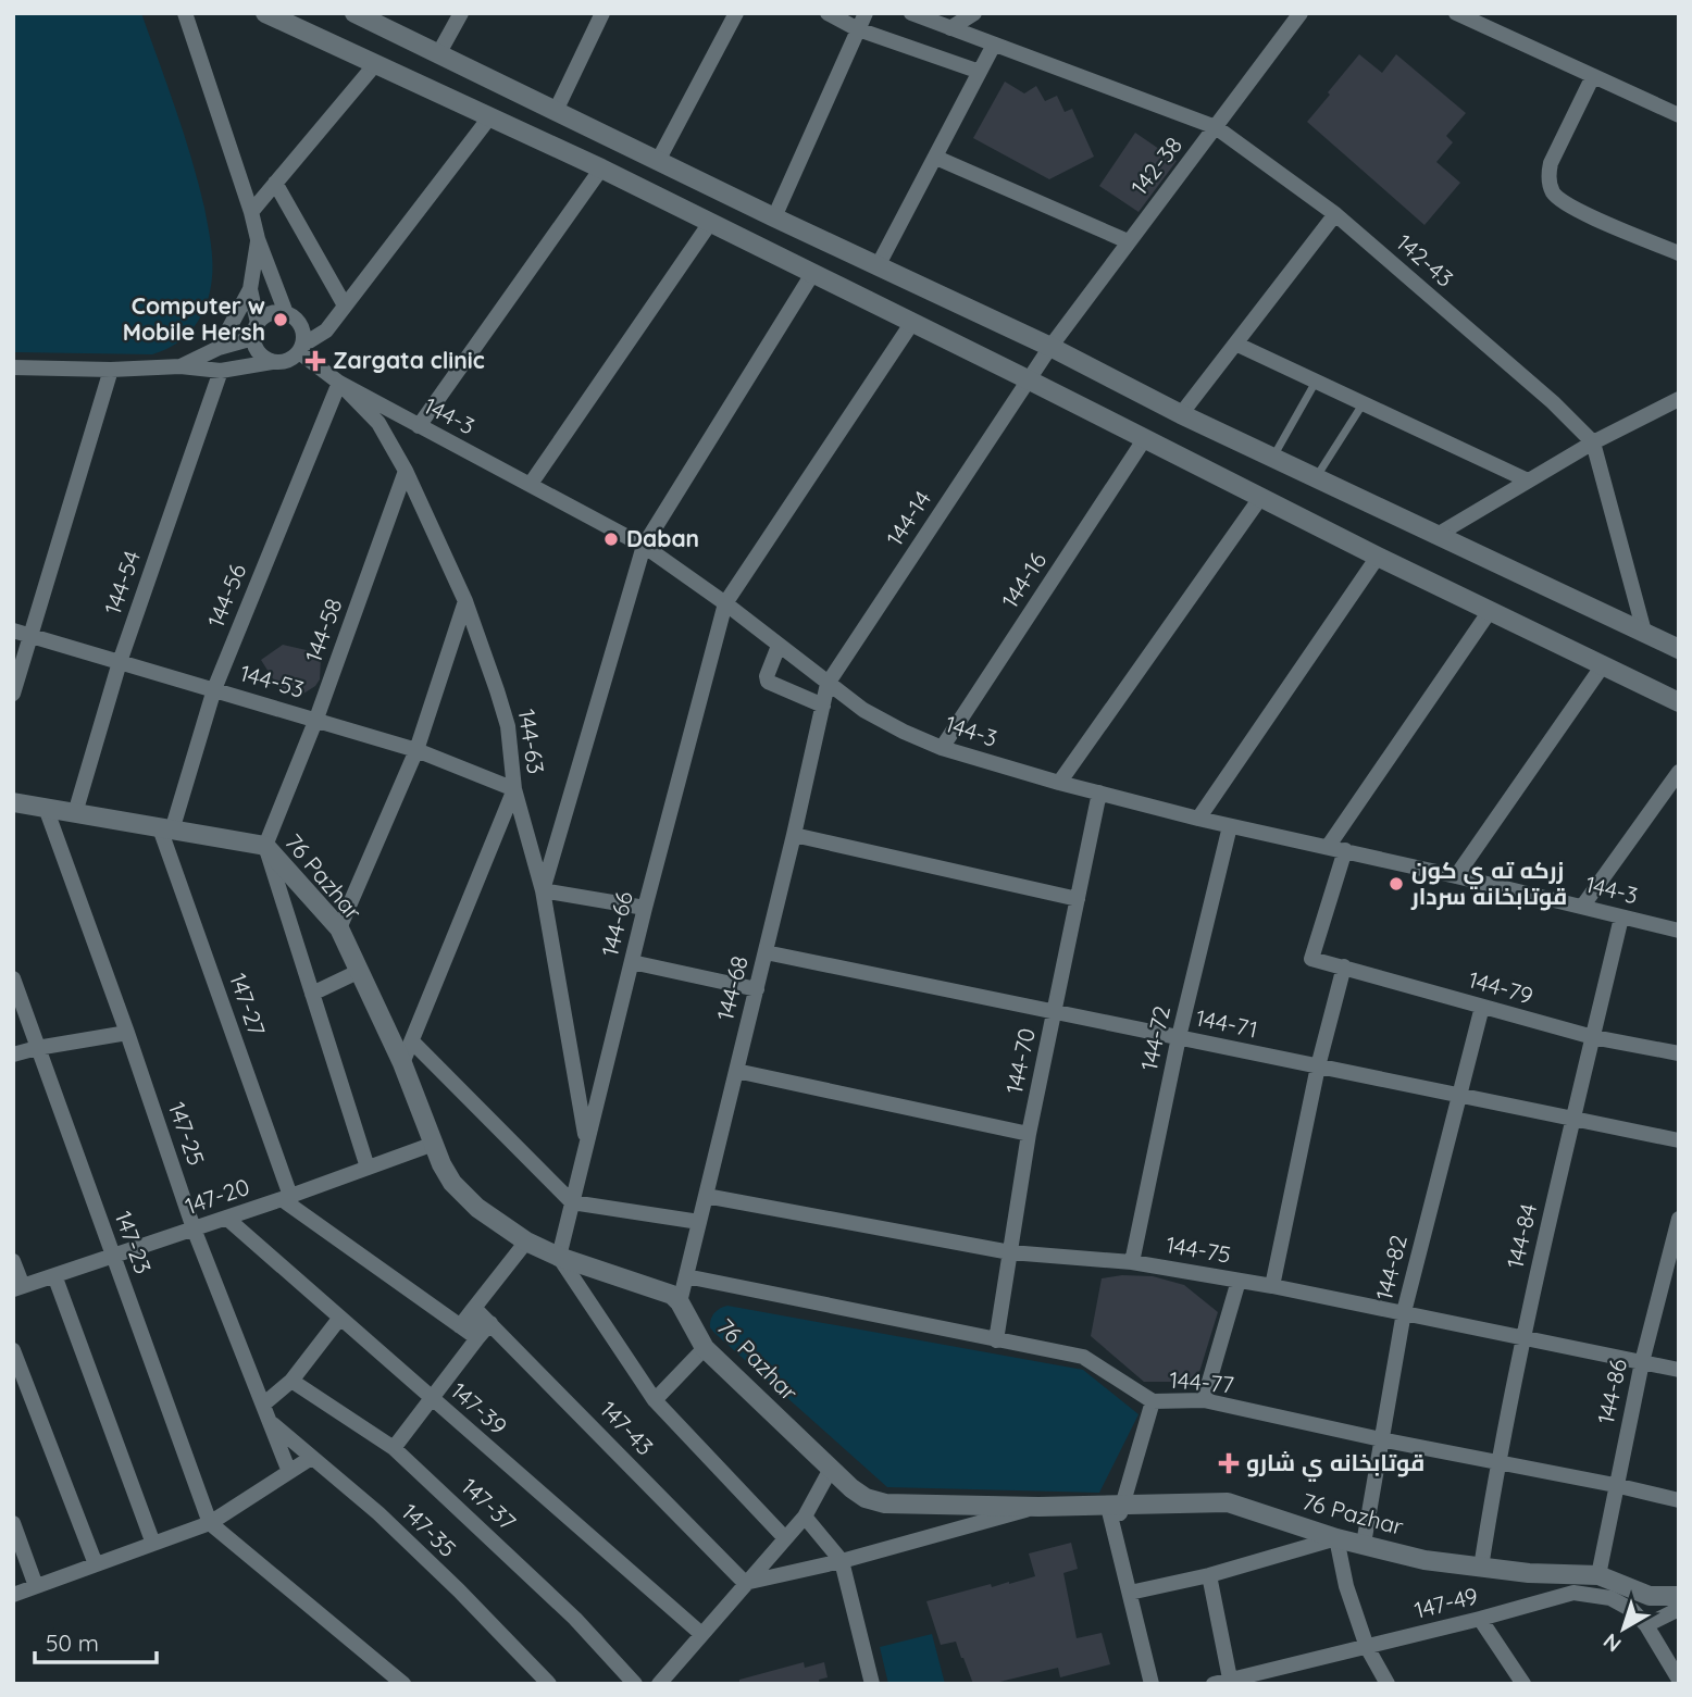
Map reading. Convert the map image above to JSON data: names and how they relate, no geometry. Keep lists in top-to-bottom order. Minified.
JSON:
{"streets":{"street":["142-38","142-43","144-3","144-14","144-16","144-54","144-56","144-58","144-53","144-63","76 Pazhar","144-66","144-68","144-79","147-27","144-71","144-72","144-70","147-25","147-20","144-84","147-23","144-75","144-82","144-77","144-86","147-39","147-43","147-37","147-35","147-49"]},"crossings":[["142-38","142-43"],["142-38","144-14"],["144-3","144-14"],["144-3","144-16"],["144-3","144-56"],["144-3","144-63"],["144-3","144-66"],["144-3","144-68"],["144-3","144-79"],["144-3","144-72"],["144-3","144-70"],["144-3","144-84"],["144-14","144-68"],["144-54","144-53"],["144-54","76 Pazhar"],["144-56","144-53"],["144-56","144-63"],["144-56","76 Pazhar"],["144-56","147-27"],["144-58","144-53"],["144-58","144-63"],["144-58","76 Pazhar"],["144-53","144-63"],["144-63","144-66"],["76 Pazhar","144-66"],["76 Pazhar","144-68"],["76 Pazhar","147-27"],["76 Pazhar","147-25"],["76 Pazhar","147-20"],["76 Pazhar","144-84"],["76 Pazhar","144-82"],["76 Pazhar","144-86"],["144-68","144-71"],["144-68","144-75"],["144-68","144-77"],["144-79","144-84"],["144-79","144-82"],["147-27","147-20"],["147-27","147-43"],["144-71","144-72"],["144-71","144-70"],["144-71","144-84"],["144-71","144-82"],["144-72","144-75"],["144-70","144-75"],["144-70","144-77"],["147-25","147-20"],["147-25","147-35"],["147-20","147-23"],["147-20","147-39"],["147-20","147-43"],["144-84","144-75"],["144-84","144-77"],["144-75","144-82"],["144-75","144-86"],["144-82","144-77"],["144-77","144-86"]],"places":{"other":["Computer w Mobile Hersh","Daban","زركه ته ي كون قوتابخانه سردار"],"health":["Zargata clinic","قوتابخانه ي شارو"]},"scale_bar":"50 m","north":"bottom left"}
